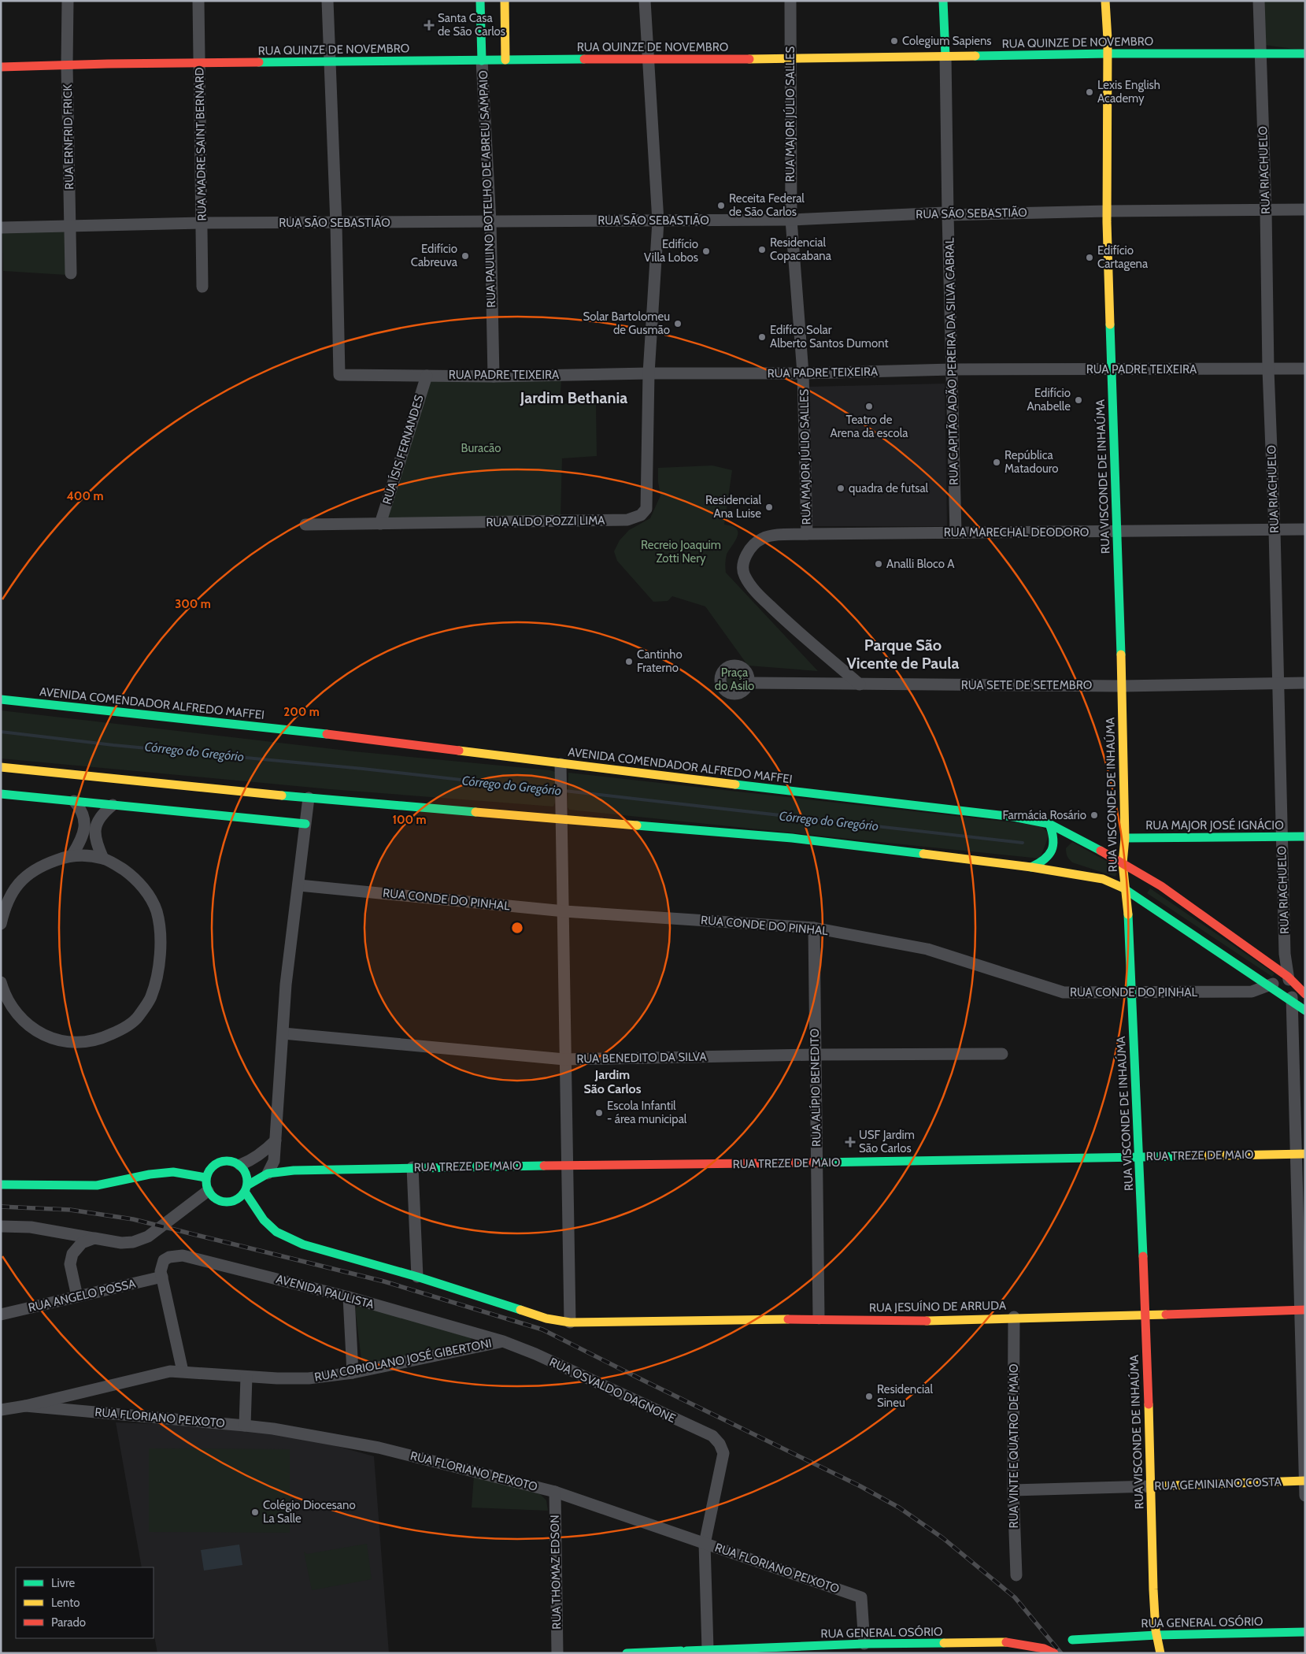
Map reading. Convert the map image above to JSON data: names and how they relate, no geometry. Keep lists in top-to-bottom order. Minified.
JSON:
{"streets":{"street":["RUA QUINZE DE NOVEMBRO","RUA MAJOR JÚLIO SALLES","RUA ERNFRID FRICK","RUA MADRE SAINT BERNARD","RUA RIACHUELO","RUA PAULINO BOTELHO DE ABREU SAMPAIO","RUA SÃO SEBASTIÃO","RUA CAPITÃO ADÃO PEREIRA DA SILVA CABRAL","RUA PADRE TEIXEIRA","RUA ÍSIS FERNANDES","RUA VISCONDE DE INHAÚMA","RUA ALDO POZZI LIMA","RUA MARECHAL DEODORO","RUA SETE DE SETEMBRO","AVENIDA COMENDADOR ALFREDO MAFFEI","RUA MAJOR JOSÉ IGNÁCIO","RUA CONDE DO PINHAL","RUA BENEDITO DA SILVA","RUA ALÍPIO BENEDITO","RUA TREZE DE MAIO","AVENIDA PAULISTA","RUA ANGELO POSSA","RUA JESUÍNO DE ARRUDA","RUA CORIOLANO JOSÉ GIBERTONI","RUA OSVALDO DAGNONE","RUA FLORIANO PEIXOTO","RUA VINTE E QUATRO DE MAIO","RUA GEMINIANO COSTA","RUA THOMAZ EDSON","RUA GENERAL OSÓRIO"]},"crossings":[["RUA QUINZE DE NOVEMBRO","RUA MAJOR JÚLIO SALLES"],["RUA QUINZE DE NOVEMBRO","RUA ERNFRID FRICK"],["RUA QUINZE DE NOVEMBRO","RUA MADRE SAINT BERNARD"],["RUA QUINZE DE NOVEMBRO","RUA RIACHUELO"],["RUA QUINZE DE NOVEMBRO","RUA PAULINO BOTELHO DE ABREU SAMPAIO"],["RUA QUINZE DE NOVEMBRO","RUA CAPITÃO ADÃO PEREIRA DA SILVA CABRAL"],["RUA QUINZE DE NOVEMBRO","RUA VISCONDE DE INHAÚMA"],["RUA QUINZE DE NOVEMBRO","RUA ALDO POZZI LIMA"],["RUA MAJOR JÚLIO SALLES","RUA SÃO SEBASTIÃO"],["RUA MAJOR JÚLIO SALLES","RUA PADRE TEIXEIRA"],["RUA MAJOR JÚLIO SALLES","RUA MARECHAL DEODORO"],["RUA ERNFRID FRICK","RUA SÃO SEBASTIÃO"],["RUA MADRE SAINT BERNARD","RUA SÃO SEBASTIÃO"],["RUA RIACHUELO","RUA SÃO SEBASTIÃO"],["RUA RIACHUELO","RUA PADRE TEIXEIRA"],["RUA RIACHUELO","RUA MARECHAL DEODORO"],["RUA RIACHUELO","RUA SETE DE SETEMBRO"],["RUA RIACHUELO","AVENIDA COMENDADOR ALFREDO MAFFEI"],["RUA RIACHUELO","RUA MAJOR JOSÉ IGNÁCIO"],["RUA RIACHUELO","RUA TREZE DE MAIO"],["RUA RIACHUELO","RUA JESUÍNO DE ARRUDA"],["RUA RIACHUELO","RUA GEMINIANO COSTA"],["RUA PAULINO BOTELHO DE ABREU SAMPAIO","RUA SÃO SEBASTIÃO"],["RUA PAULINO BOTELHO DE ABREU SAMPAIO","RUA PADRE TEIXEIRA"],["RUA SÃO SEBASTIÃO","RUA CAPITÃO ADÃO PEREIRA DA SILVA CABRAL"],["RUA SÃO SEBASTIÃO","RUA PADRE TEIXEIRA"],["RUA SÃO SEBASTIÃO","RUA VISCONDE DE INHAÚMA"],["RUA SÃO SEBASTIÃO","RUA ALDO POZZI LIMA"],["RUA CAPITÃO ADÃO PEREIRA DA SILVA CABRAL","RUA PADRE TEIXEIRA"],["RUA CAPITÃO ADÃO PEREIRA DA SILVA CABRAL","RUA MARECHAL DEODORO"],["RUA PADRE TEIXEIRA","RUA ÍSIS FERNANDES"],["RUA PADRE TEIXEIRA","RUA VISCONDE DE INHAÚMA"],["RUA PADRE TEIXEIRA","RUA ALDO POZZI LIMA"],["RUA ÍSIS FERNANDES","RUA ALDO POZZI LIMA"],["RUA VISCONDE DE INHAÚMA","RUA MARECHAL DEODORO"],["RUA VISCONDE DE INHAÚMA","RUA SETE DE SETEMBRO"],["RUA VISCONDE DE INHAÚMA","AVENIDA COMENDADOR ALFREDO MAFFEI"],["RUA VISCONDE DE INHAÚMA","RUA MAJOR JOSÉ IGNÁCIO"],["RUA VISCONDE DE INHAÚMA","RUA CONDE DO PINHAL"],["RUA VISCONDE DE INHAÚMA","RUA TREZE DE MAIO"],["RUA VISCONDE DE INHAÚMA","RUA JESUÍNO DE ARRUDA"],["RUA VISCONDE DE INHAÚMA","RUA GEMINIANO COSTA"],["RUA VISCONDE DE INHAÚMA","RUA GENERAL OSÓRIO"],["RUA MARECHAL DEODORO","RUA SETE DE SETEMBRO"],["RUA CONDE DO PINHAL","RUA ALÍPIO BENEDITO"],["RUA BENEDITO DA SILVA","RUA ALÍPIO BENEDITO"],["RUA ALÍPIO BENEDITO","RUA TREZE DE MAIO"],["RUA ALÍPIO BENEDITO","RUA JESUÍNO DE ARRUDA"],["AVENIDA PAULISTA","RUA ANGELO POSSA"],["AVENIDA PAULISTA","RUA CORIOLANO JOSÉ GIBERTONI"],["AVENIDA PAULISTA","RUA OSVALDO DAGNONE"],["RUA JESUÍNO DE ARRUDA","RUA VINTE E QUATRO DE MAIO"],["RUA CORIOLANO JOSÉ GIBERTONI","RUA OSVALDO DAGNONE"],["RUA CORIOLANO JOSÉ GIBERTONI","RUA FLORIANO PEIXOTO"],["RUA OSVALDO DAGNONE","RUA FLORIANO PEIXOTO"],["RUA FLORIANO PEIXOTO","RUA THOMAZ EDSON"],["RUA FLORIANO PEIXOTO","RUA GENERAL OSÓRIO"],["RUA VINTE E QUATRO DE MAIO","RUA GEMINIANO COSTA"]],"districts":["Jardim Bethania","Parque São Vicente de Paula","Jardim São Carlos"],"water":["Córrego do Gregório"],"parks":["Buracão","Recreio Joaquim Zotti Nery","Praça do Asilo"],"places":{"health":["Santa Casa de São Carlos","USF Jardim São Carlos"],"other":["Colegium Sapiens","Lexis English Academy","Receita Federal de São Carlos","Residencial Copacabana","Edifício Villa Lobos","Edifício Cabreuva","Edifício Cartagena","Solar Bartolomeu de Gusmão","Edifíco Solar Alberto Santos Dumont","Edifício Anabelle","Teatro de Arena da escola","República Matadouro","quadra de futsal","Residencial Ana Luise","Analli Bloco A","Cantinho Fraterno","Farmácia Rosário","Escola Infantil - área municipal","Residencial Sineu","Colégio Diocesano La Salle"]},"legend":["Livre","Lento","Parado"],"rings":["400 m","300 m","200 m","100 m"]}
